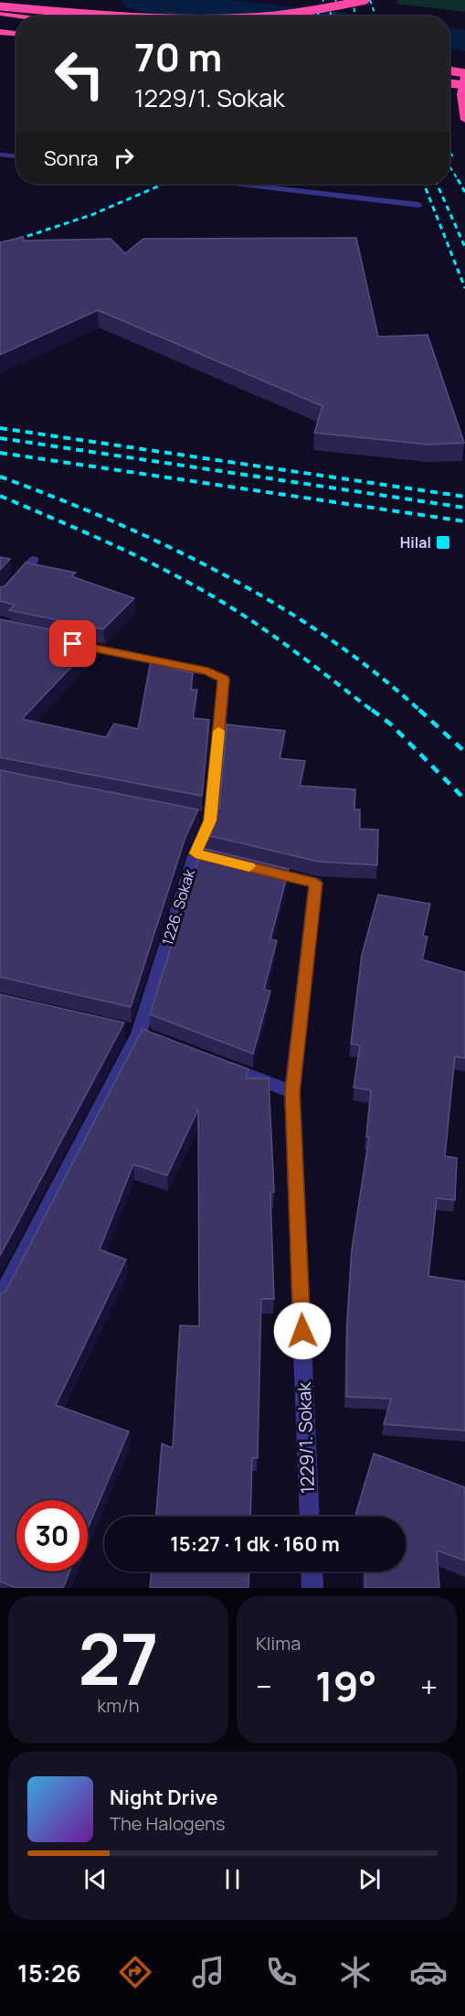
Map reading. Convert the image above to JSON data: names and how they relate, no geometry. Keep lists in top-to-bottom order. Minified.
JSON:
{"streets":{"street":["1226. Sokak","1229/1. Sokak"]},"places":{"transit":["Hilal"]},"page":{"turn":["70 m","1229/1. Sokak"],"then":"Sonra","limit":"30","trip":"15:27 · 1 dk · 160 m","tile":[["27","km/h"],"Klima"],"heat":["−","19°","+"],"song":["Night Drive","The Halogens"],"tabs":"15:26"}}
